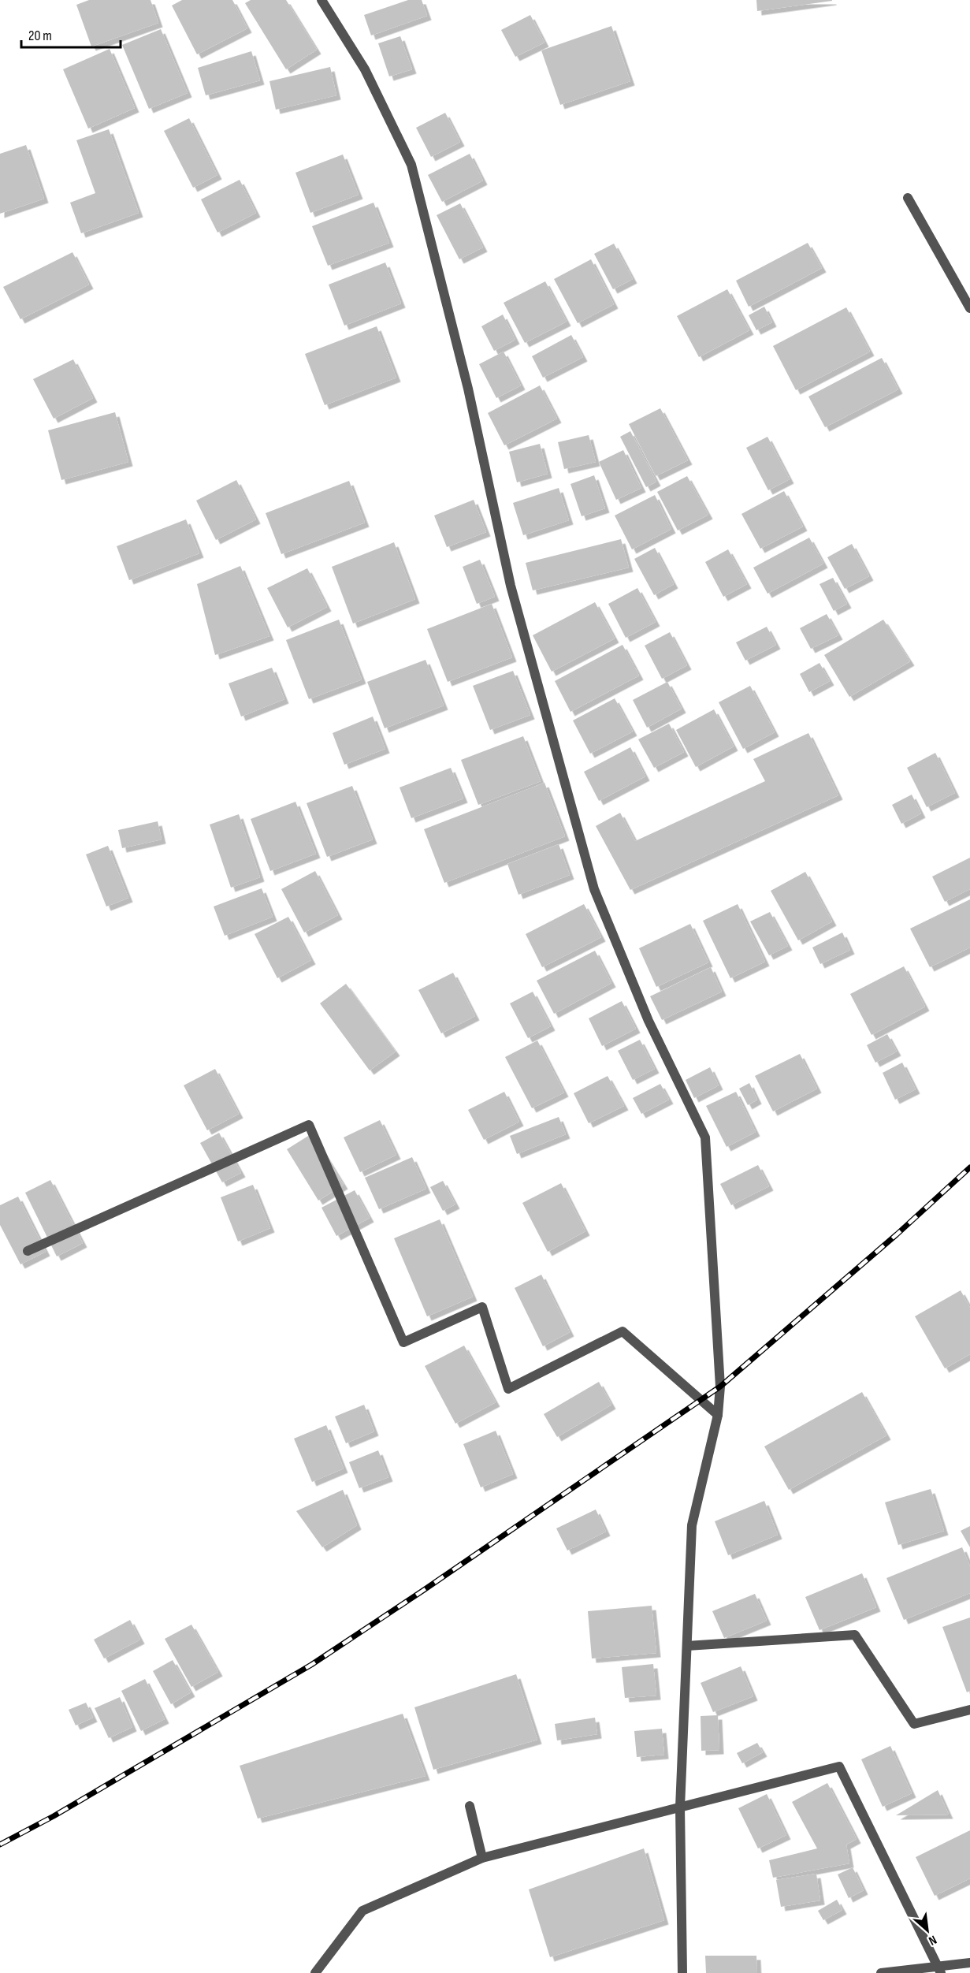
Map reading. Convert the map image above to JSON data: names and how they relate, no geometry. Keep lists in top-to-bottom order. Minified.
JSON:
{"scale_bar":"20 m","north":"bottom right"}
